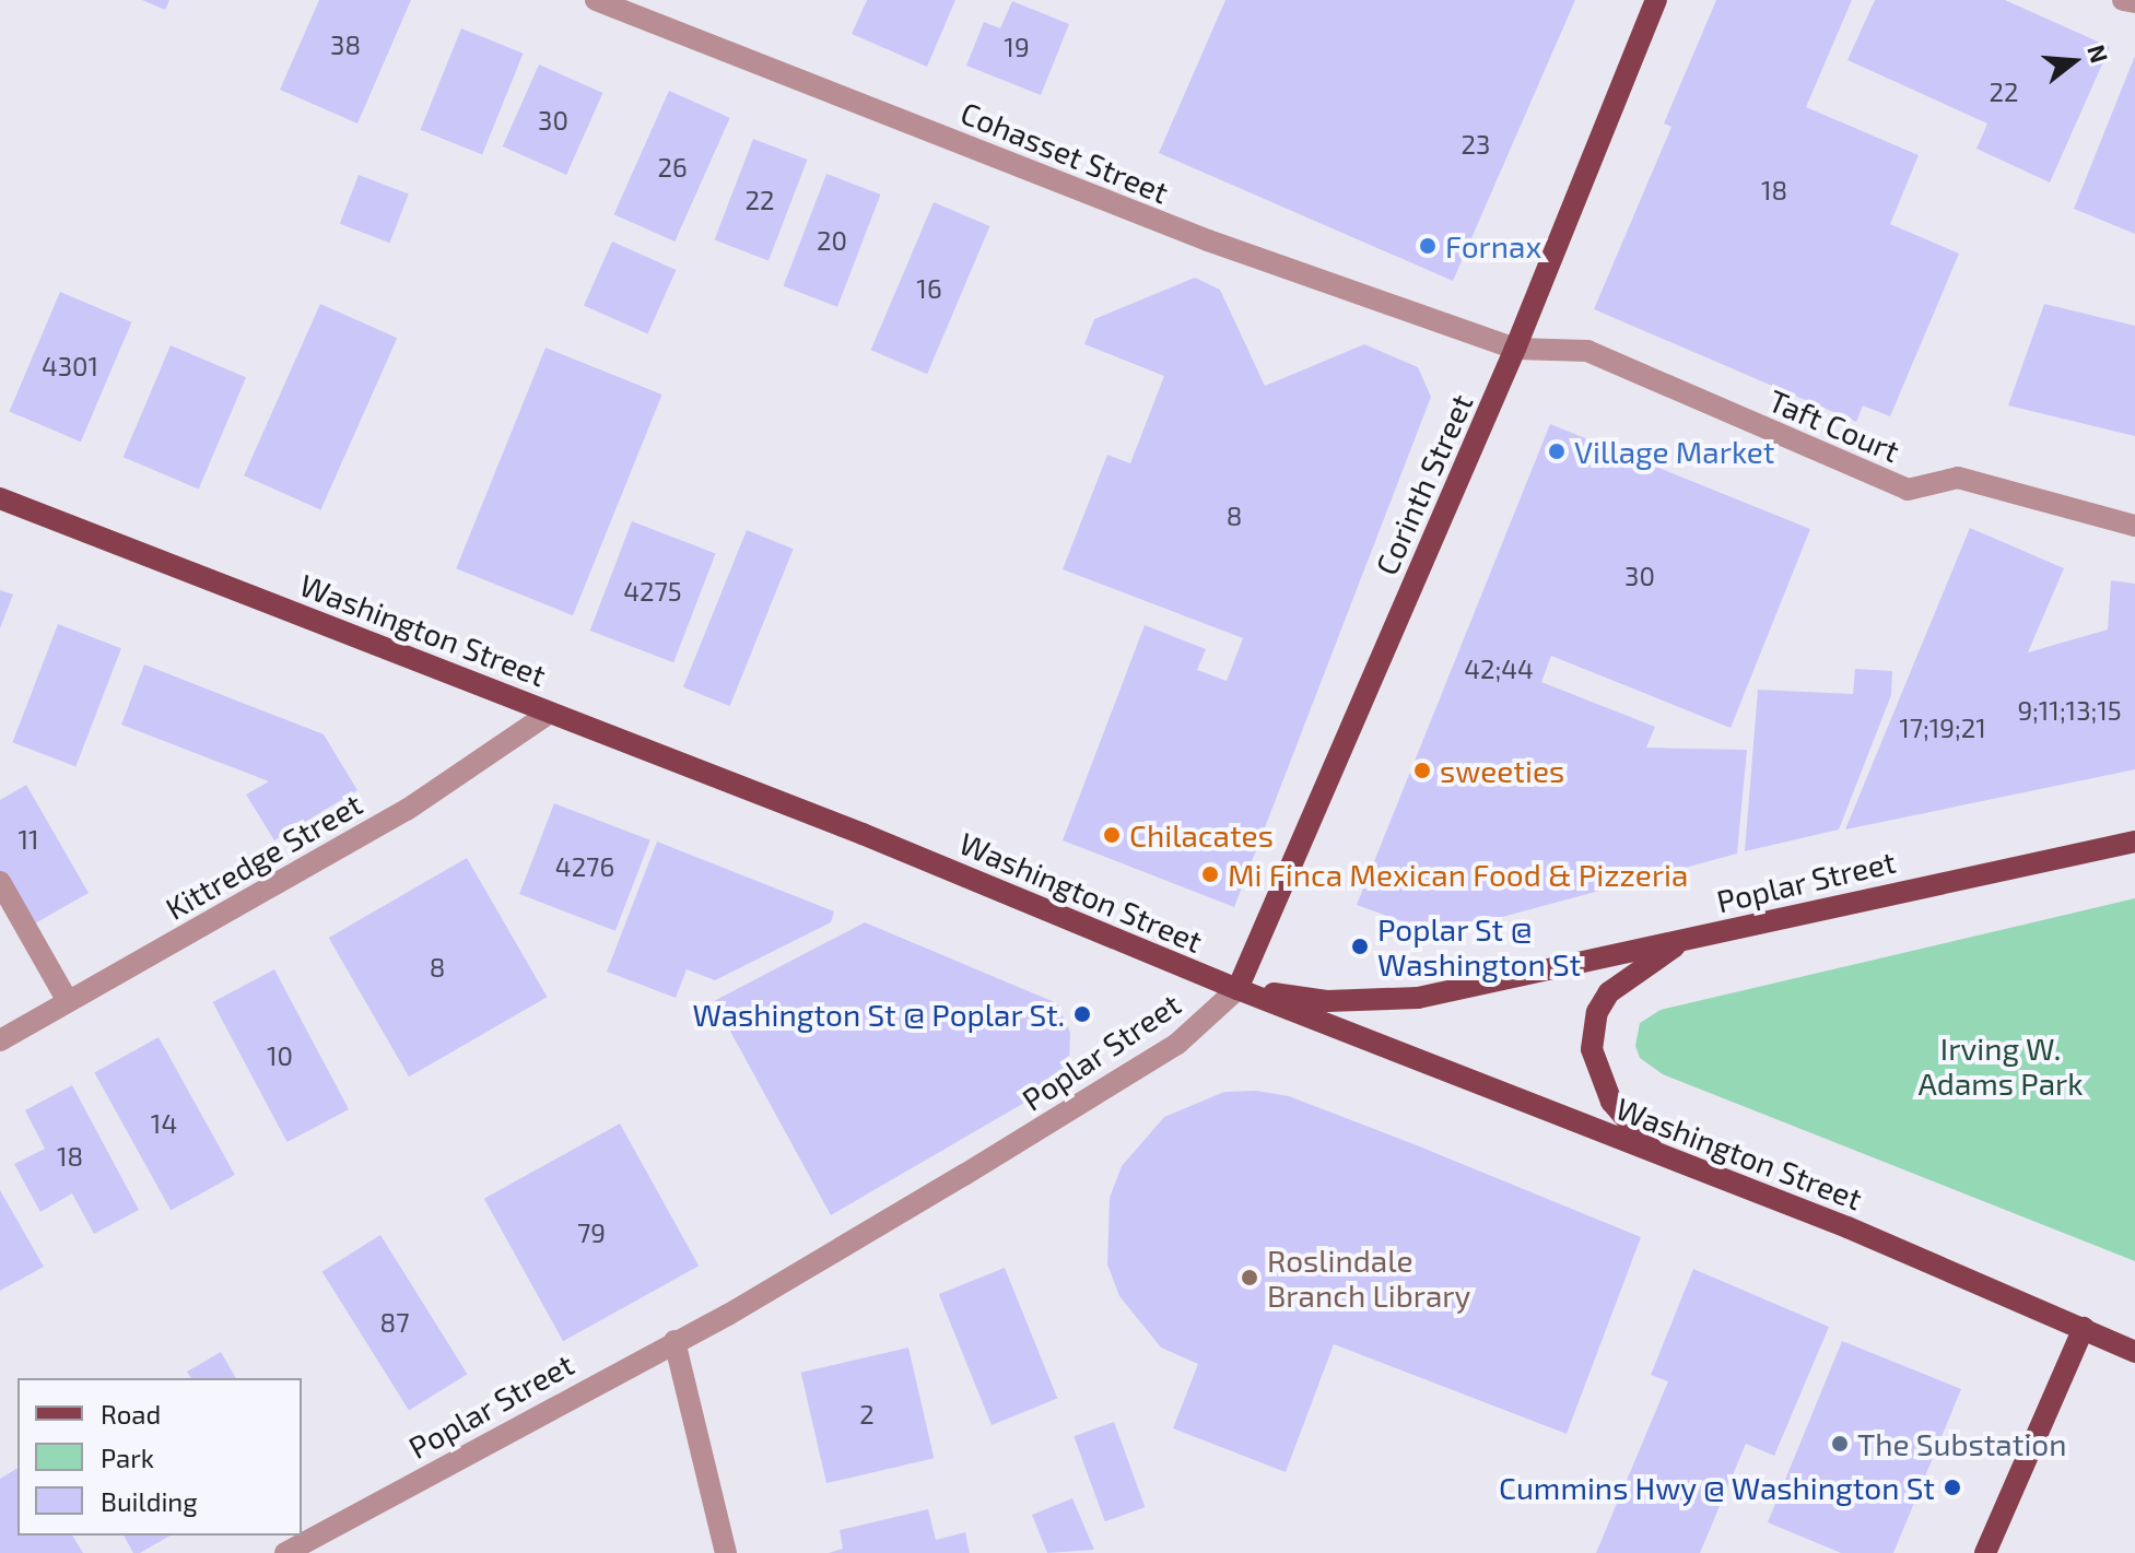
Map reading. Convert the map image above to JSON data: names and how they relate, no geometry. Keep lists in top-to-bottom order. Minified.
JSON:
{"streets":{"main road":["Corinth Street","Washington Street","Poplar Street"],"street":["Cohasset Street","Taft Court","Kittredge Street"]},"crossings":[["Cohasset Street","Taft Court"],["Cohasset Street","Corinth Street"],["Taft Court","Corinth Street"],["Corinth Street","Washington Street"],["Corinth Street","Poplar Street"],["Washington Street","Kittredge Street"],["Washington Street","Poplar Street"]],"parks":["Irving W. Adams Park"],"places":["Fornax","Village Market","sweeties","Chilacates","Mi Finca Mexican Food & Pizzeria","Poplar St @ Washington St","Washington St @ Poplar St.","Roslindale Branch Library","The Substation","Cummins Hwy @ Washington St"],"house_numbers":["38","19","22","30","23","26","18","22","20","16","4301","8","30","4275","42;44","9;11;13;15","17;19;21","11","4276","8","10","14","18","79","87","2"],"legend":["Road","Park","Building"],"north":"right"}
